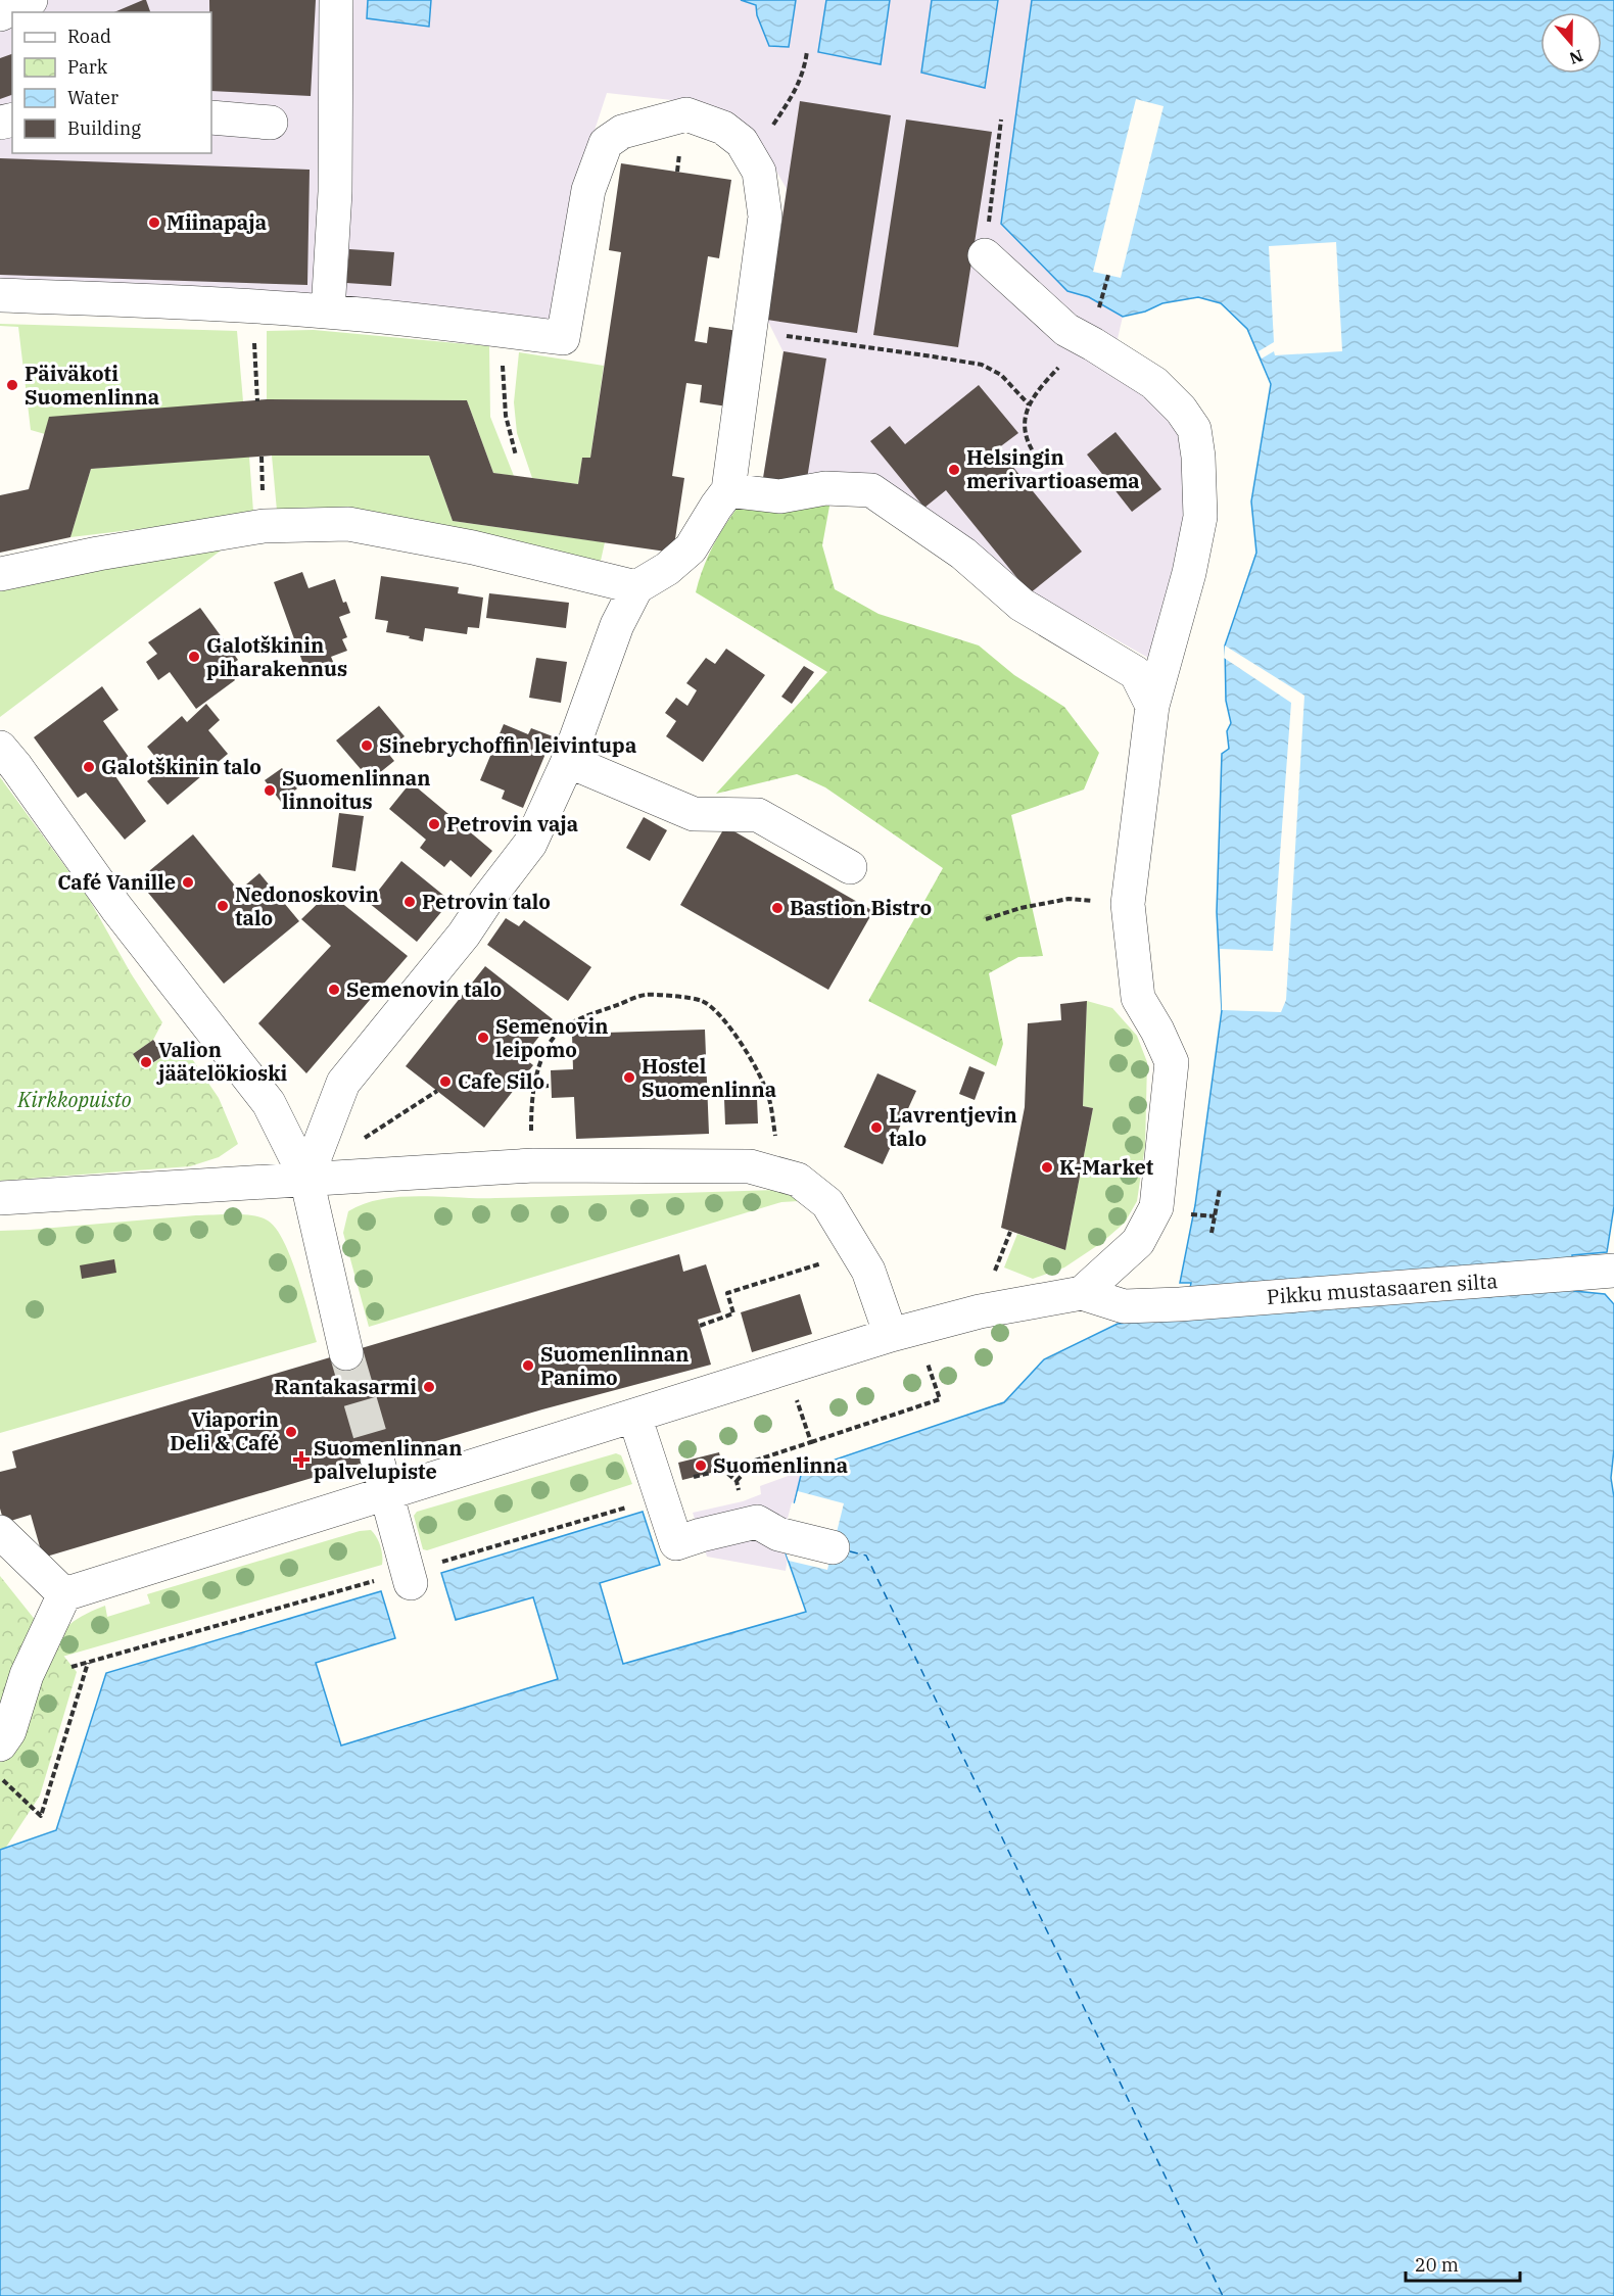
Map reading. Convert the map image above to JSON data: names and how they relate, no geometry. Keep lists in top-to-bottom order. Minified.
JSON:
{"streets":{"lane":["Pikku mustasaaren silta"]},"parks":["Kirkkopuisto"],"places":{"other":["Miinapaja","Päiväkoti Suomenlinna","Helsingin merivartioasema","Galotškinin piharakennus","Sinebrychoffin leivintupa","Galotškinin talo","Suomenlinnan linnoitus","Petrovin vaja","Café Vanille","Petrovin talo","Nedonoskovin talo","Bastion Bistro","Semenovin talo","Semenovin leipomo","Valion jäätelökioski","Hostel Suomenlinna","Cafe Silo","Lavrentjevin talo","K-Market","Suomenlinnan Panimo","Rantakasarmi","Viaporin Deli & Café","Suomenlinna"],"health":["Suomenlinnan palvelupiste"]},"legend":["Road","Park","Water","Building"],"scale_bar":"20 m","north":"bottom"}
